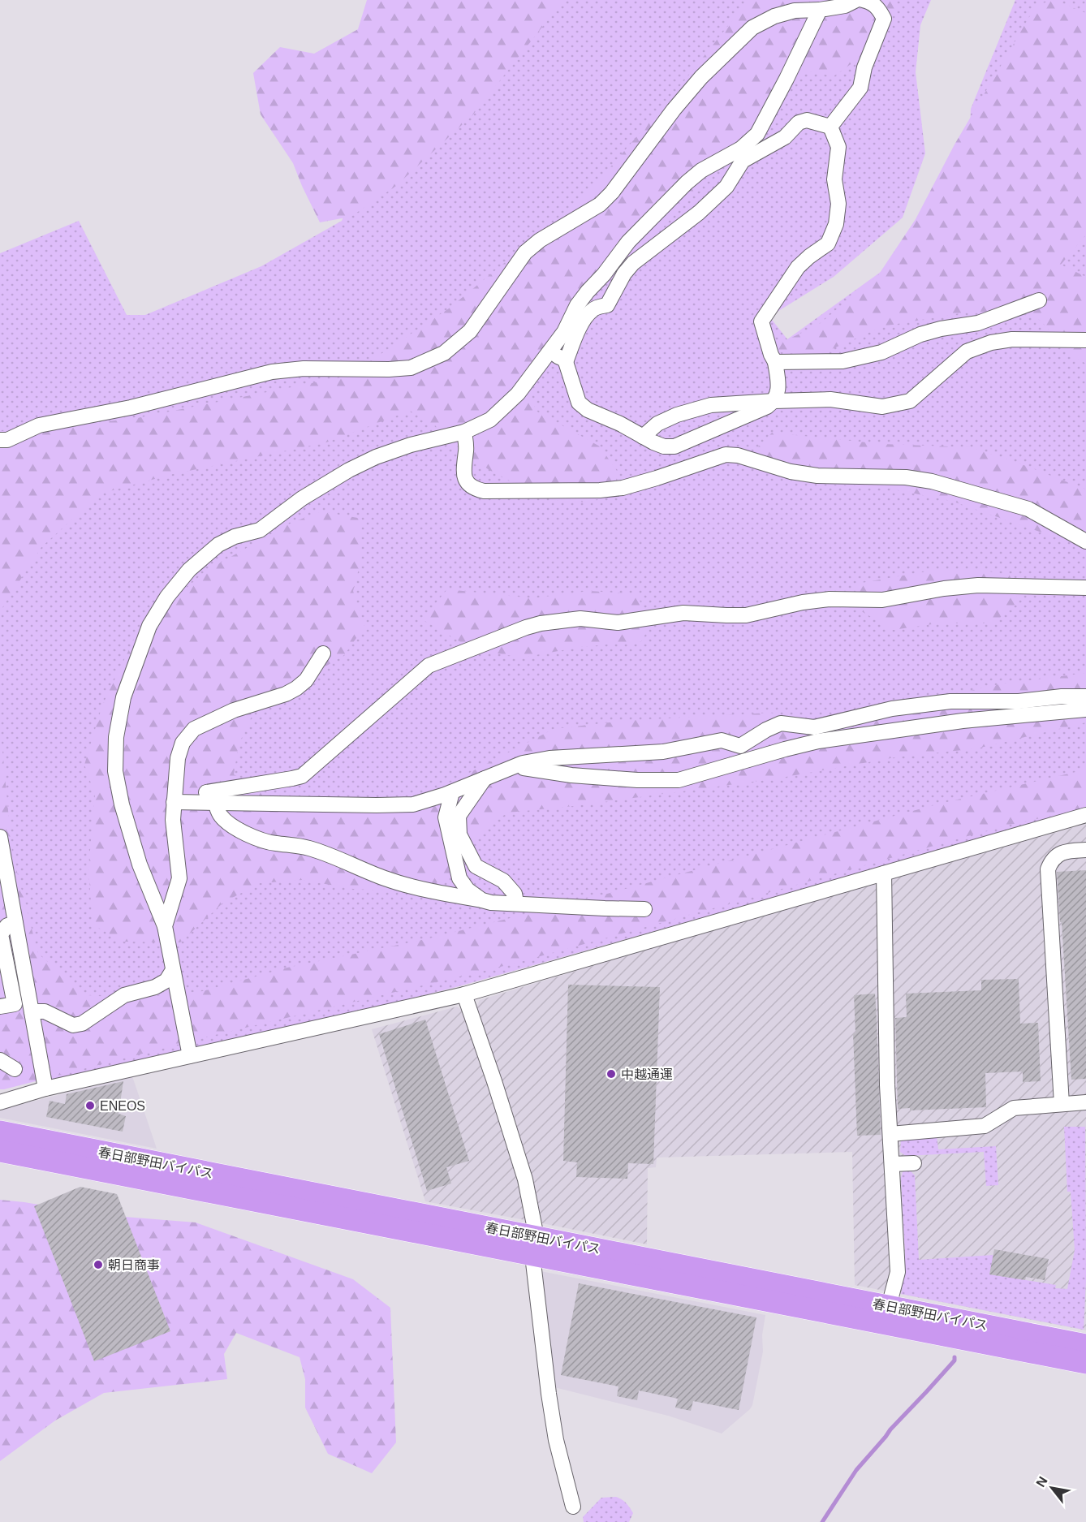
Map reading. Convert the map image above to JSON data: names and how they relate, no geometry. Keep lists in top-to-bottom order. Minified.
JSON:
{"streets":{"highway":["春日部野田バイパス"]},"places":["中越通運","ENEOS","朝日商事"],"north":"top left"}
